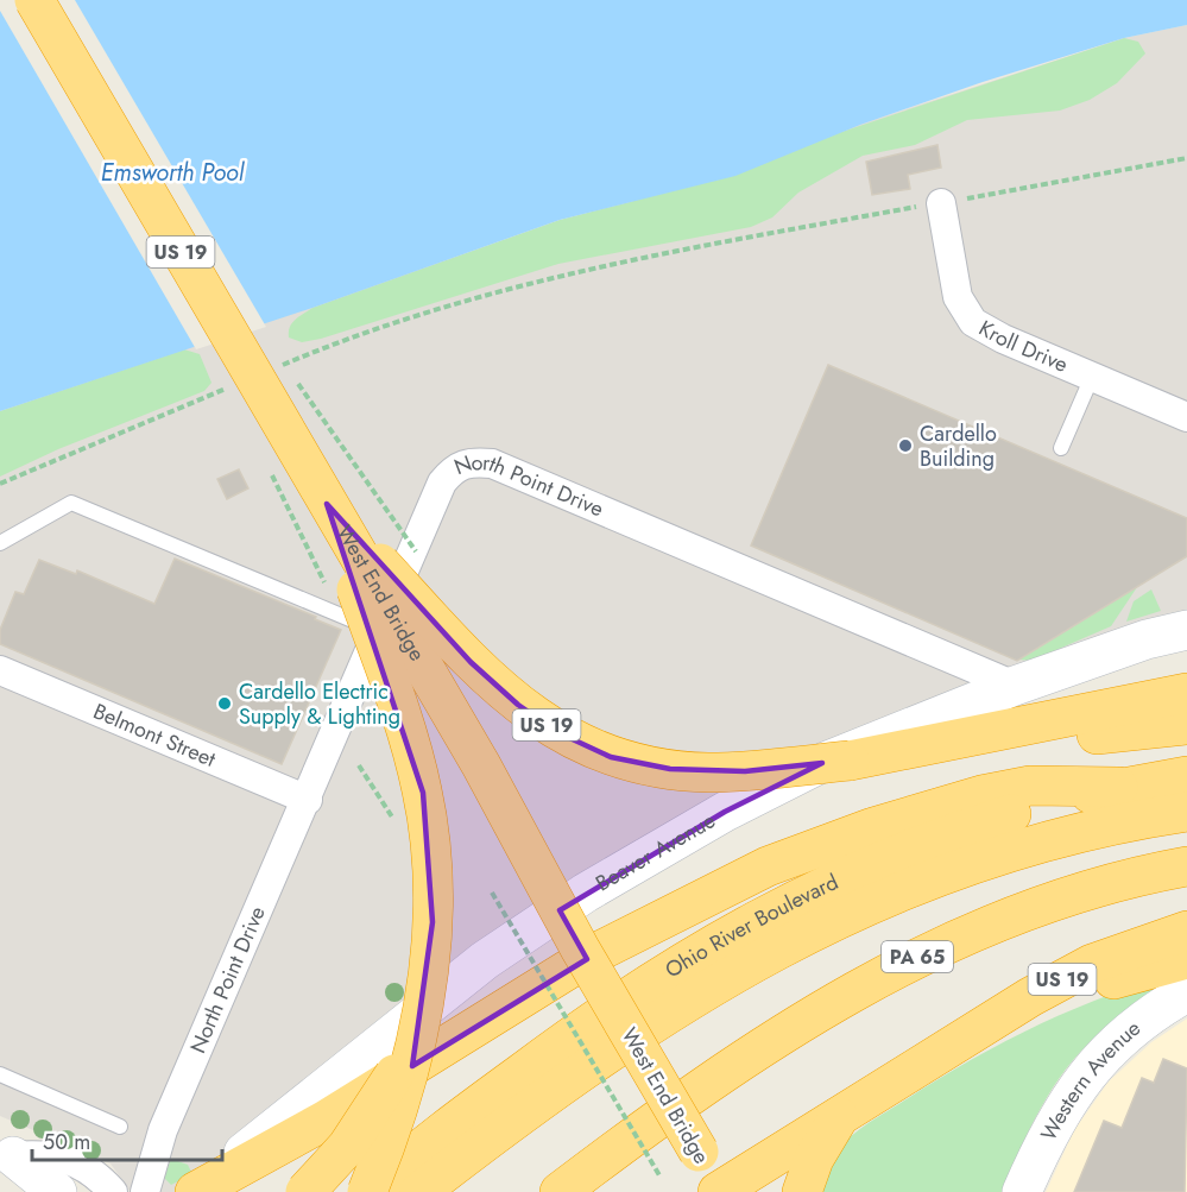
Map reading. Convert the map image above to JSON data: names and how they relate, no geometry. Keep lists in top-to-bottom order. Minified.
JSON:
{"streets":{"highway":["US 19","West End Bridge","Ohio River Boulevard","PA 65"],"main road":["Beaver Avenue","Western Avenue"],"street":["Kroll Drive","North Point Drive","Belmont Street"]},"crossings":[["US 19","West End Bridge"],["North Point Drive","Belmont Street"],["North Point Drive","Beaver Avenue"]],"water":["Emsworth Pool"],"places":["Cardello Building","Cardello Electric Supply & Lighting"],"scale_bar":"50 m"}
